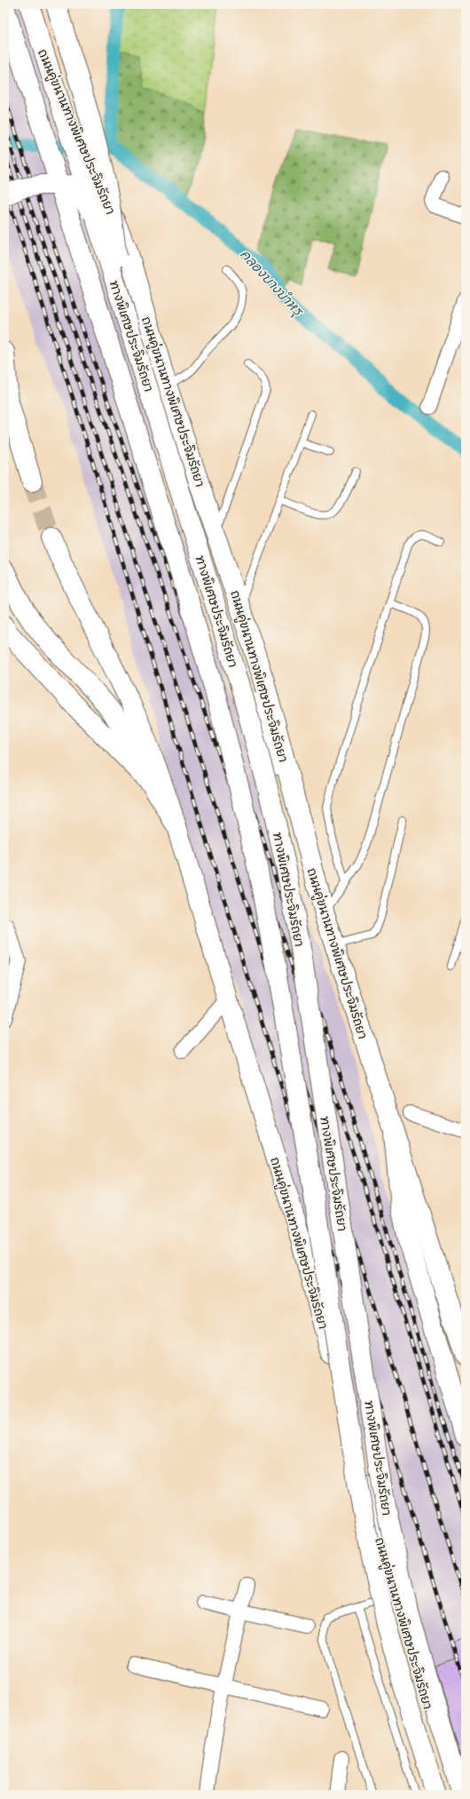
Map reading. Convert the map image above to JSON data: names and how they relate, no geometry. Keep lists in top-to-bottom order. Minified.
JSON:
{"streets":{"main road":["ถนนคู่ขนานทางพิเศษประจิมรัถยา","ทางพิเศษประจิมรัถยา"]},"crossings":[["ถนนคู่ขนานทางพิเศษประจิมรัถยา","ทางพิเศษประจิมรัถยา"]],"water":["คลองบางบำหรุ"]}
